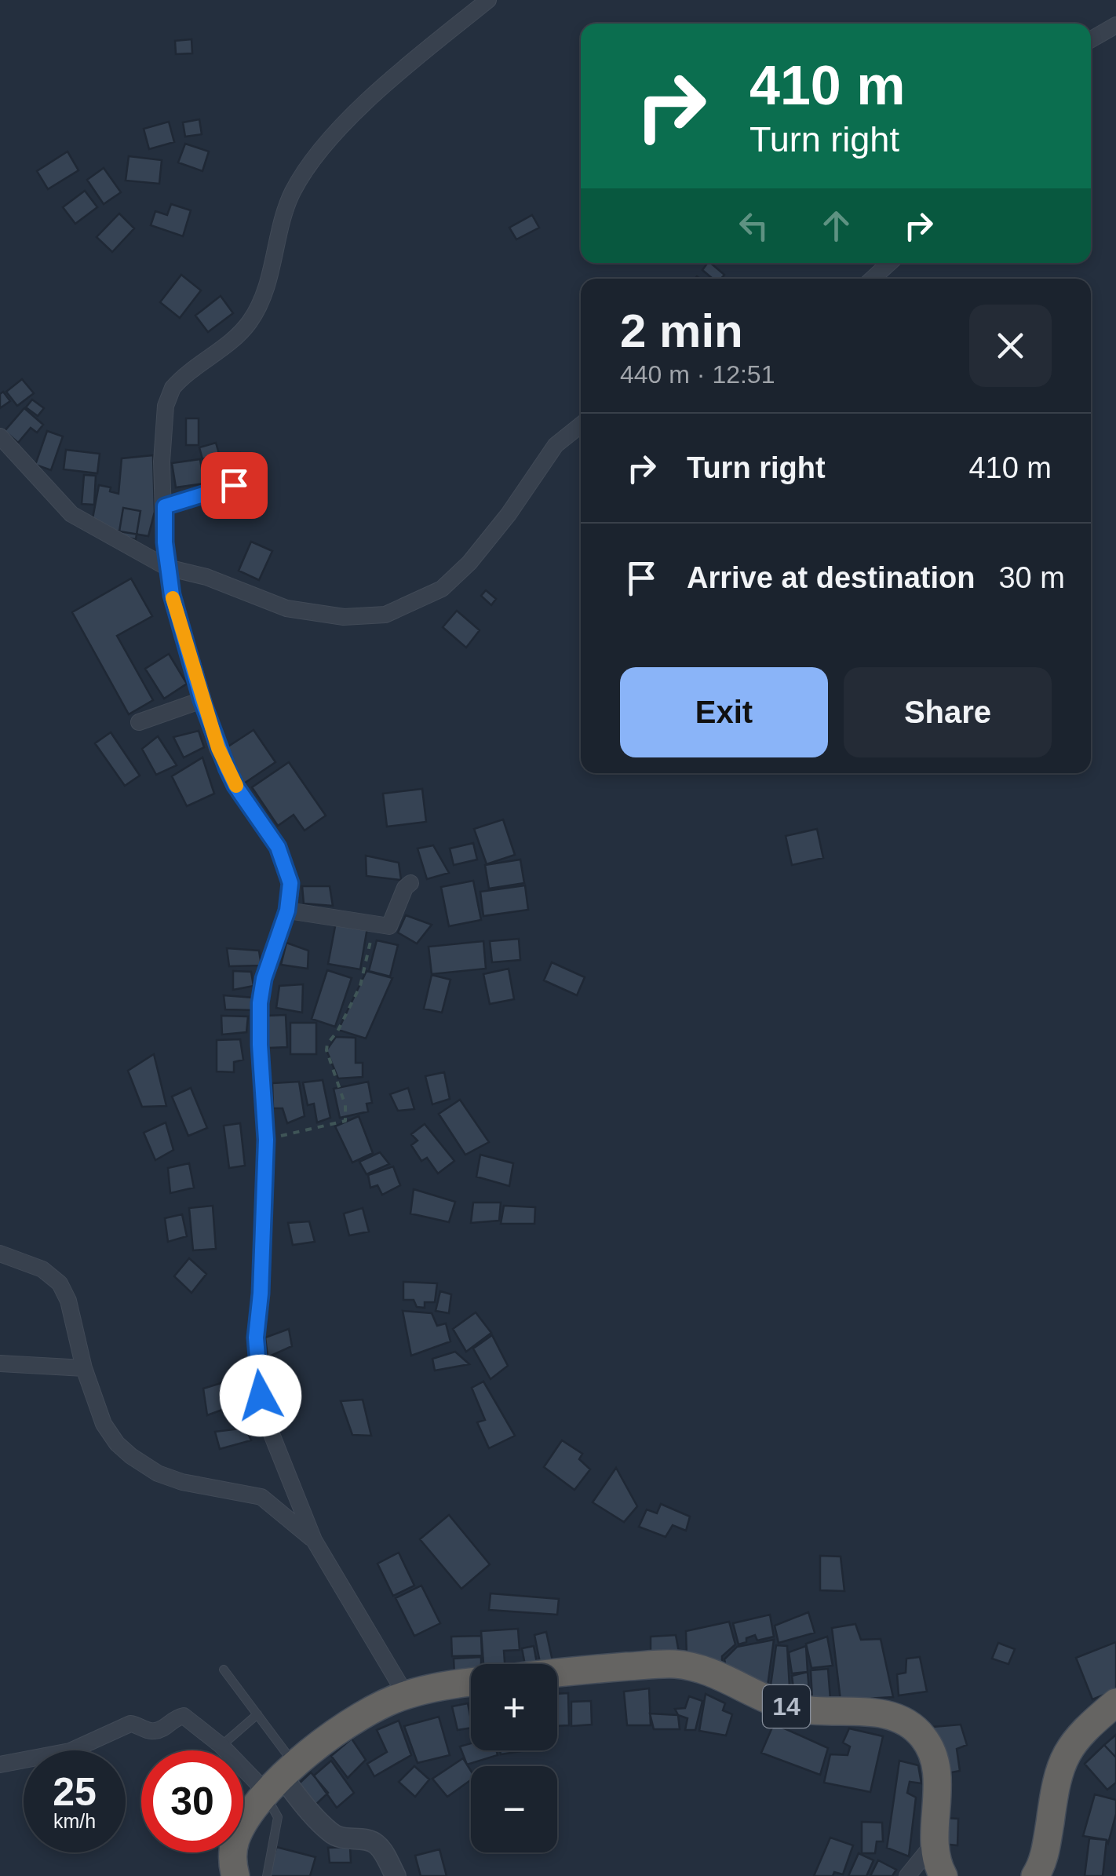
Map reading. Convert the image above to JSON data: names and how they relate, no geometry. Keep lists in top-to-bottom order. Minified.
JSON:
{"streets":{"highway":["14"]},"page":{"turn":["410 m","Turn right"],"heading":["2 min","440 m · 12:51"],"list":[{"name":"Turn right","value":"410 m"},{"name":"Arrive at destination","value":"30 m"}],"buttons":["Exit","Share"],"map_buttons":["+","−"],"speed":"25 km/h","limit":"30"}}
